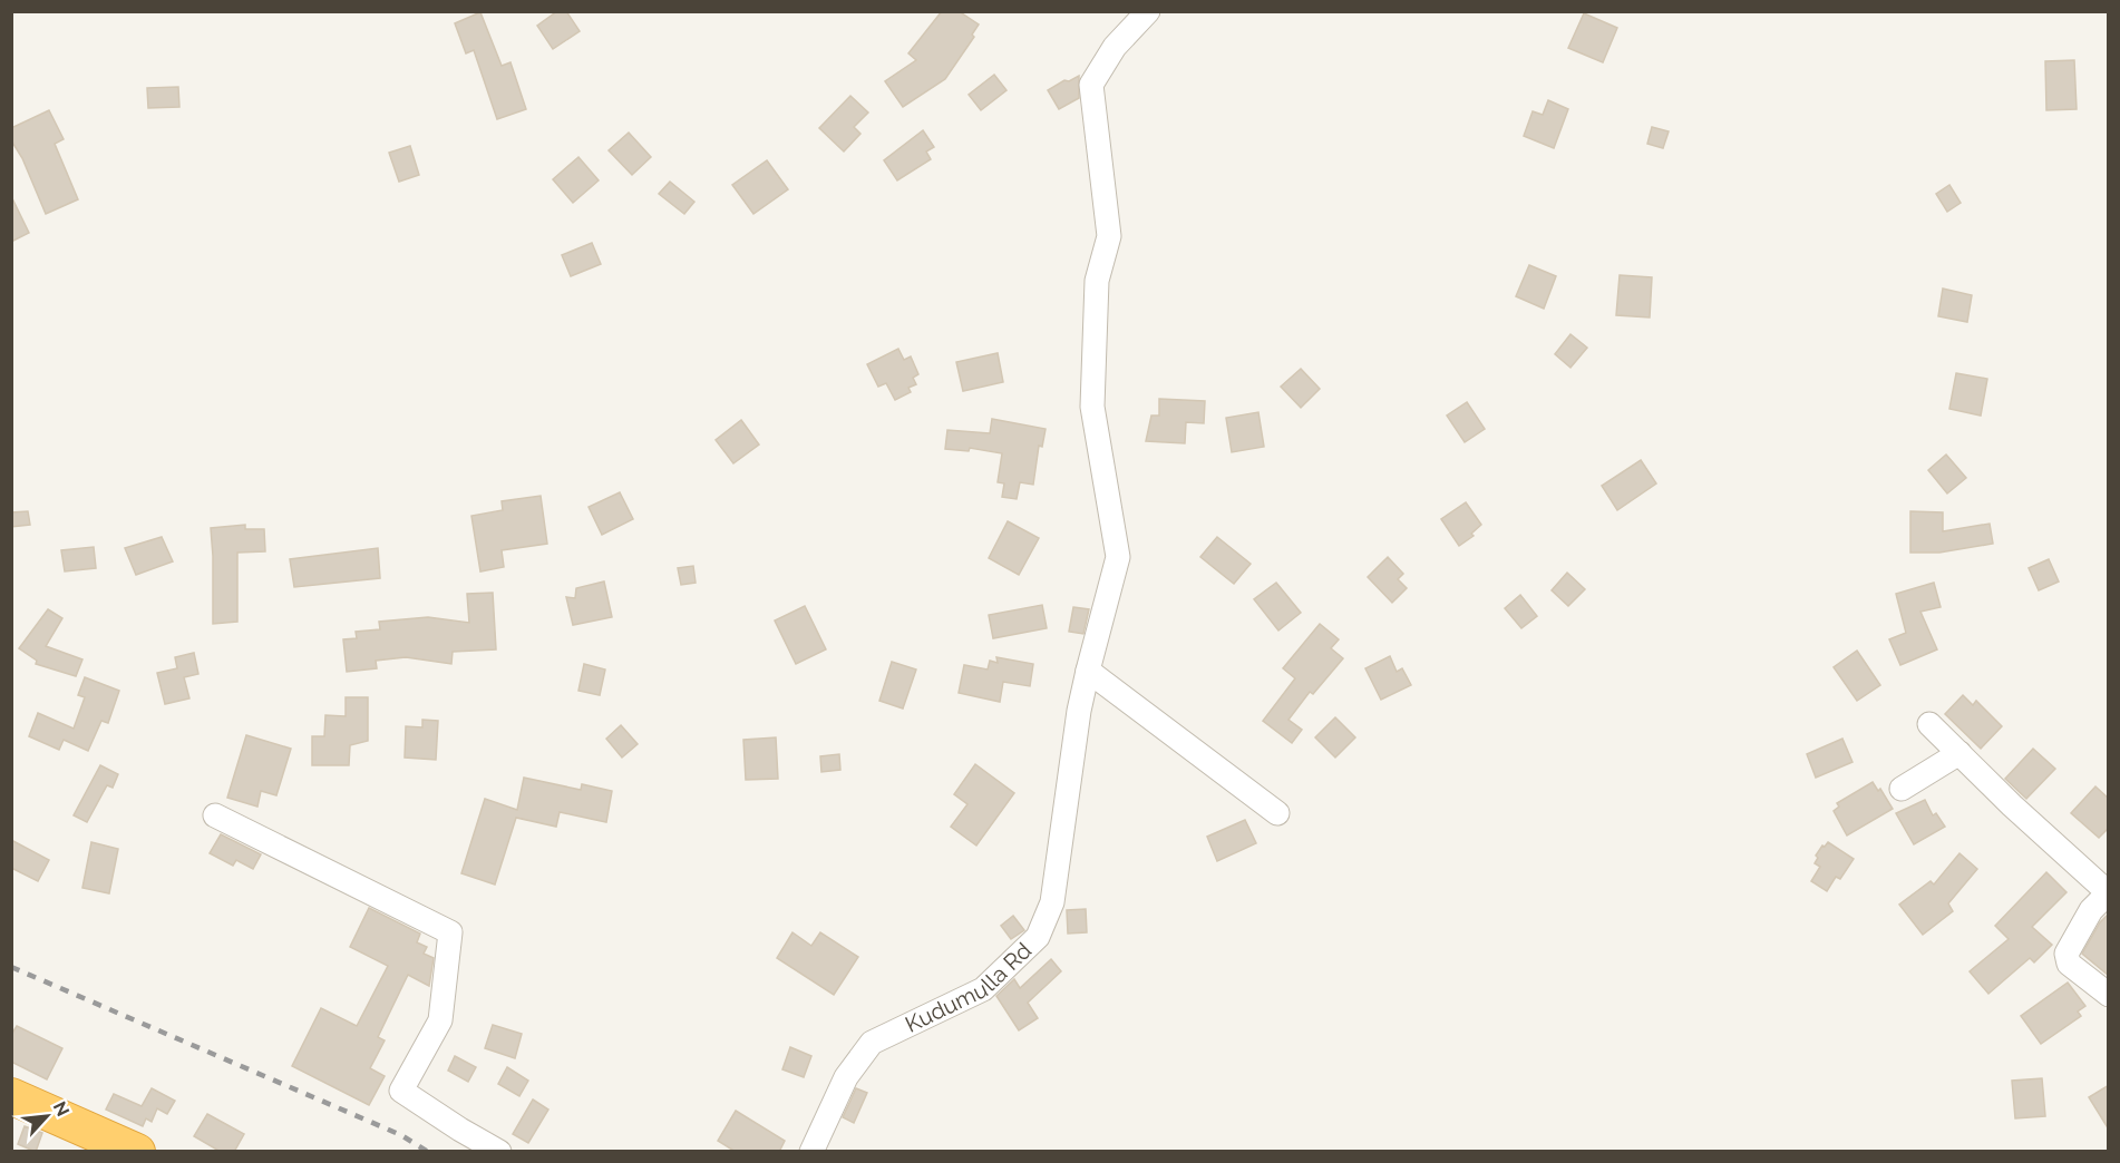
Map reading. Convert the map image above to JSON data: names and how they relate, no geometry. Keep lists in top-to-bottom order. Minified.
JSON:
{"streets":{"street":["Kudumulla Rd"]},"north":"top right"}
